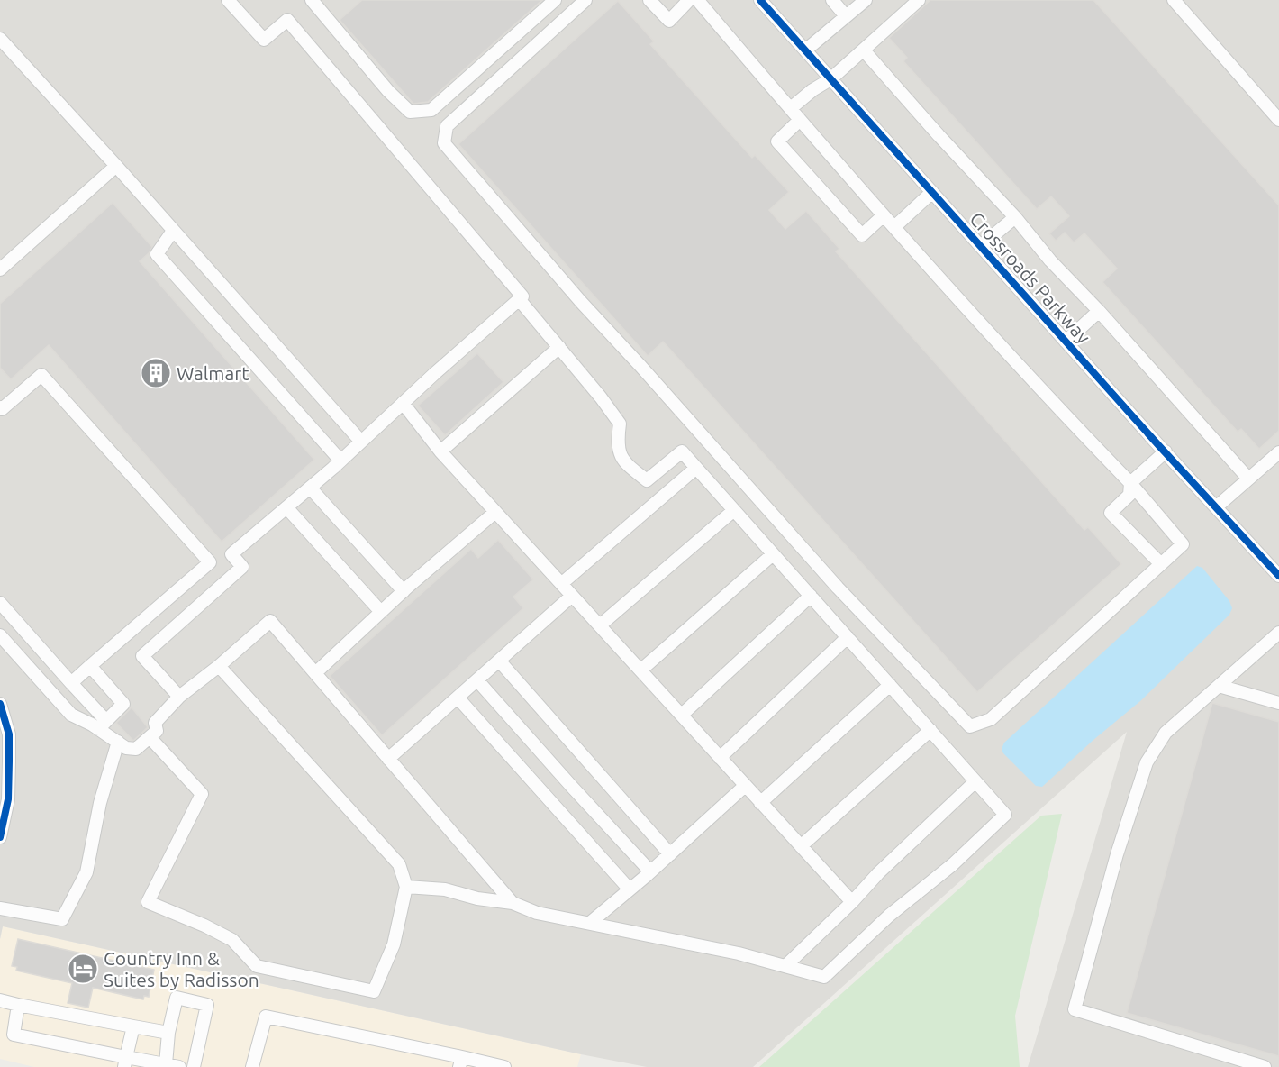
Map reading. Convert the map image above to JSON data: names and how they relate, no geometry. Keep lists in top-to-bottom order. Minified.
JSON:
{"streets":{"street":["Crossroads Parkway"]},"places":{"building":["Walmart"],"hotel":["Country Inn & Suites by Radisson"]}}
